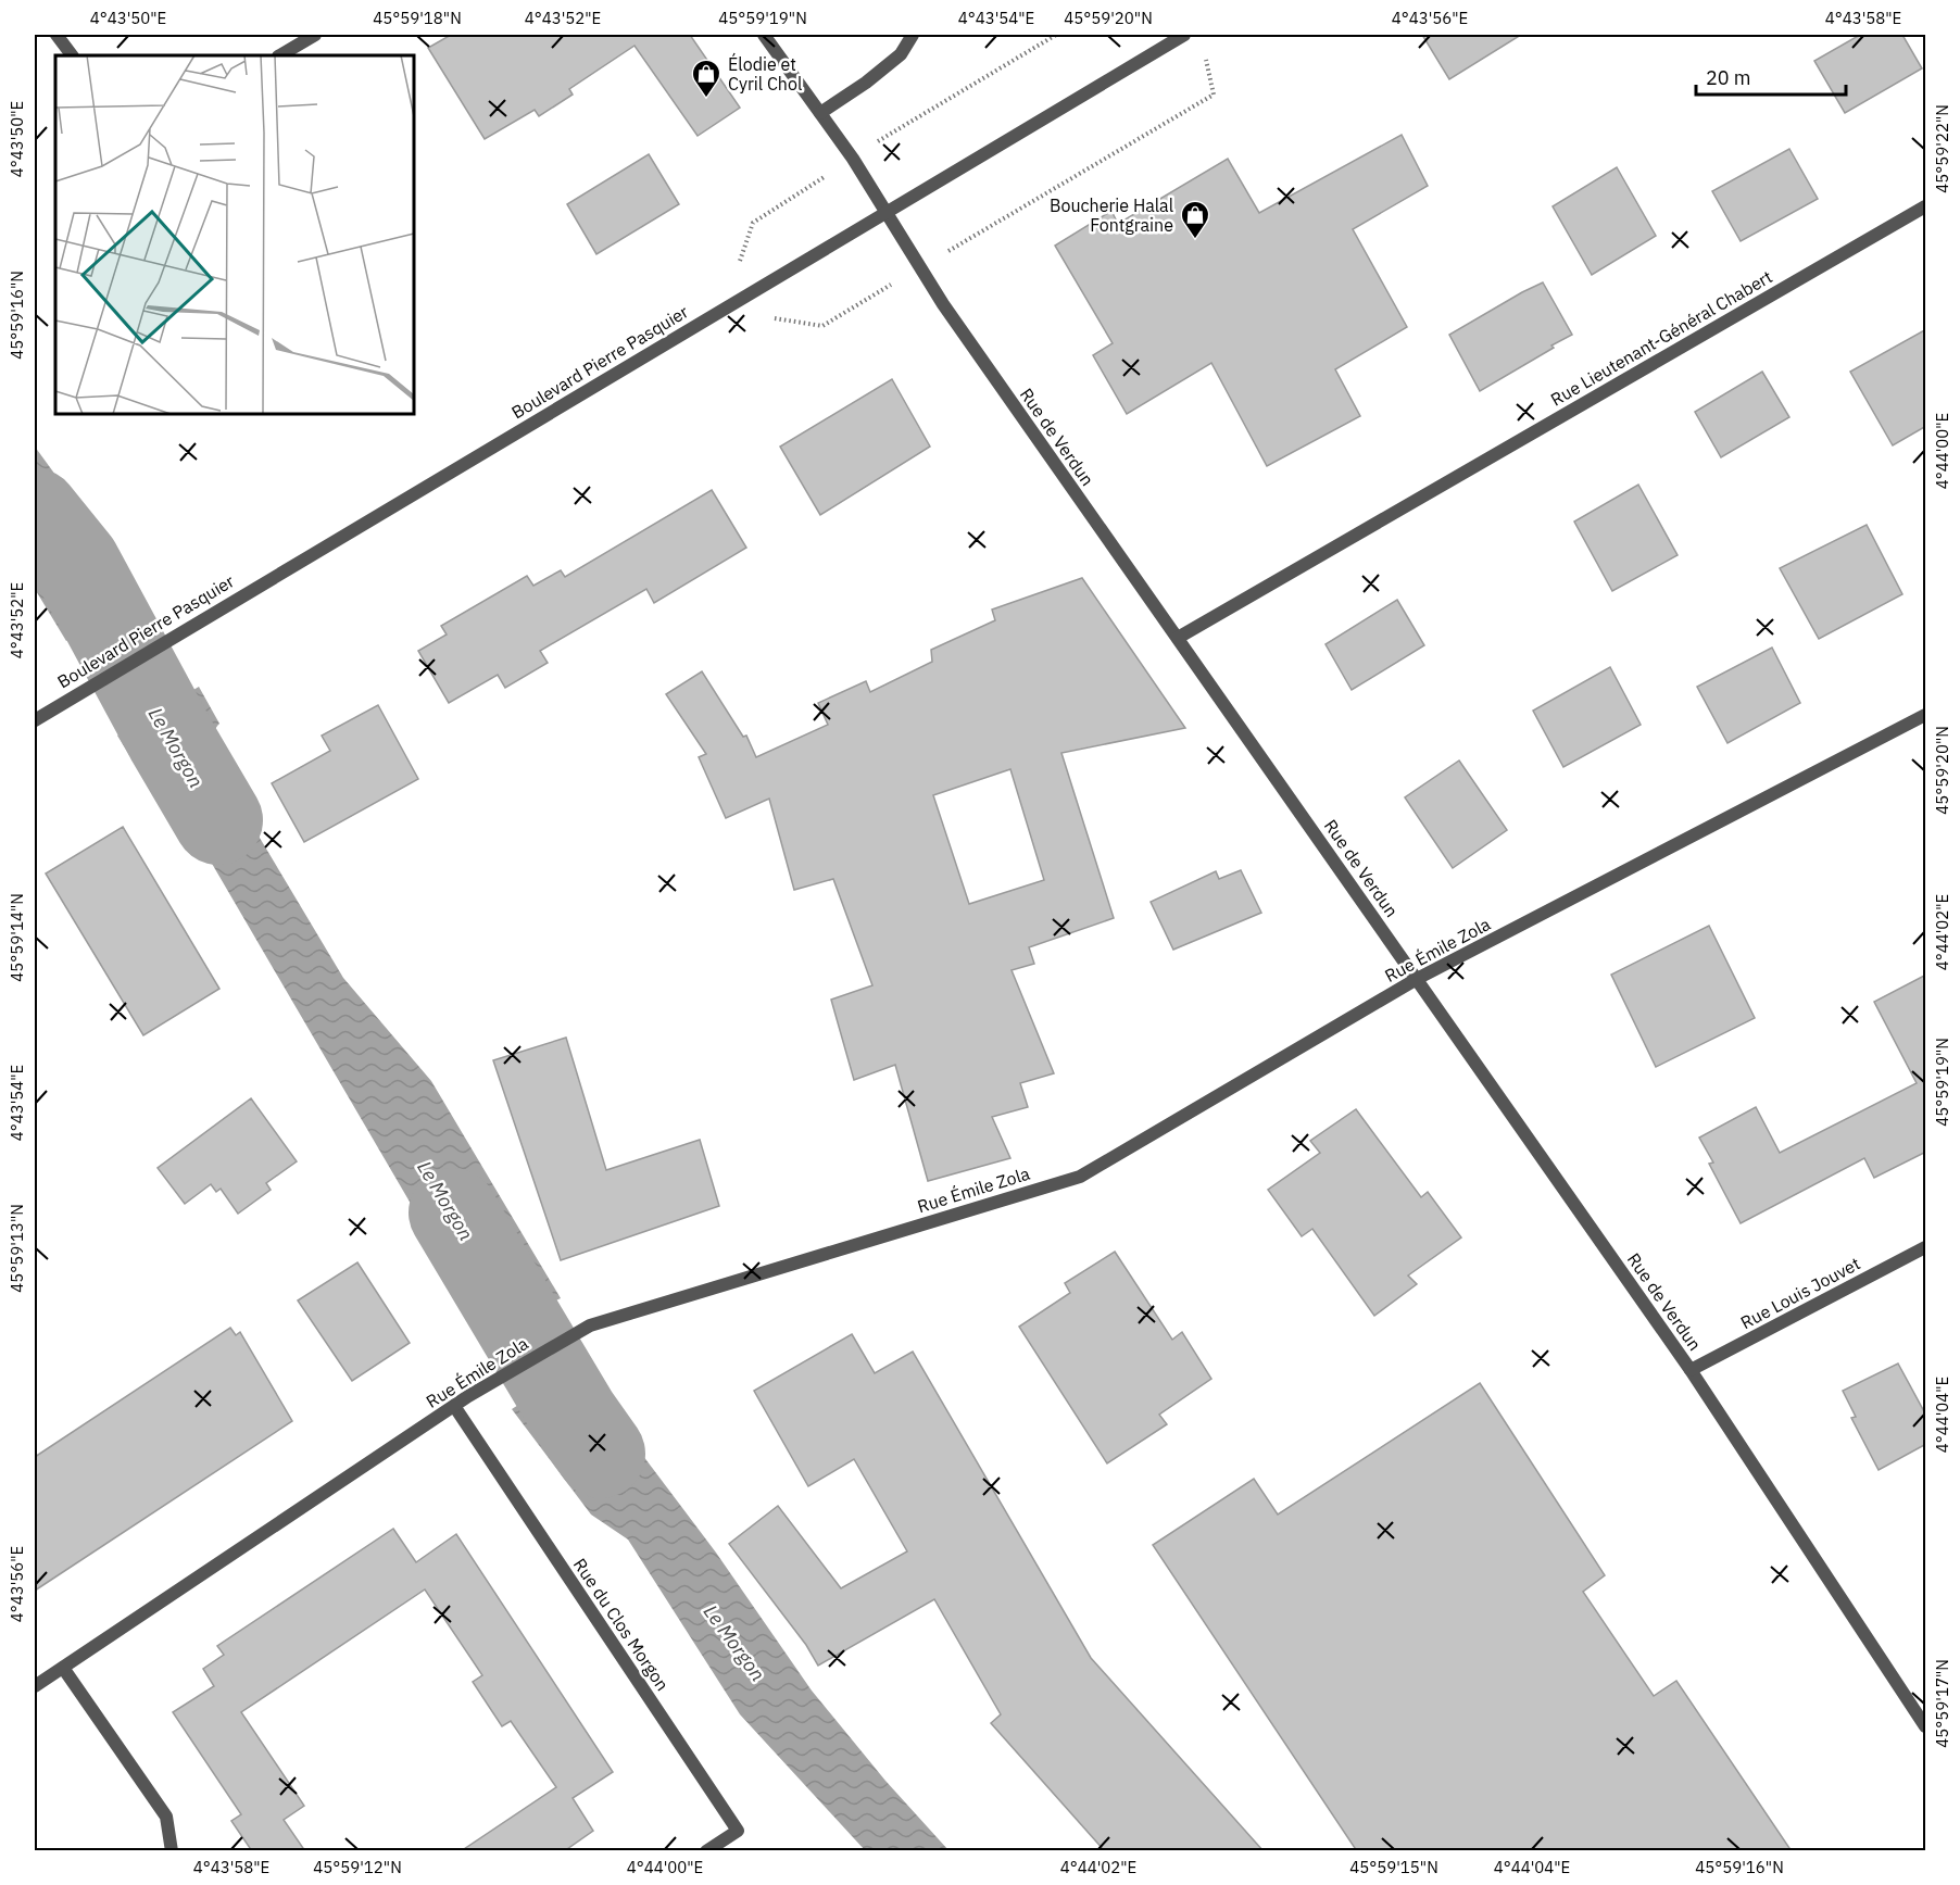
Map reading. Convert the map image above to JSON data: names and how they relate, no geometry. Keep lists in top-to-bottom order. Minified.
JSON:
{"streets":{"street":["Rue Lieutenant-Général Chabert","Boulevard Pierre Pasquier","Rue de Verdun","Rue Émile Zola","Rue Louis Jouvet","Rue du Clos Morgon"]},"crossings":[["Rue Lieutenant-Général Chabert","Rue de Verdun"],["Boulevard Pierre Pasquier","Rue de Verdun"],["Rue de Verdun","Rue Émile Zola"],["Rue de Verdun","Rue Louis Jouvet"],["Rue Émile Zola","Rue du Clos Morgon"]],"water":["Le Morgon"],"places":{"shop":["Élodie et Cyril Chol","Boucherie Halal Fontgraine"]},"scale_bar":"20 m","coordinates":["4°43'50\"E","45°59'18\"N","4°43'52\"E","45°59'19\"N","4°43'54\"E","45°59'20\"N","4°43'56\"E","4°43'58\"E","45°59'22\"N","45°59'16\"N","4°44'00\"E","4°44'02\"E","45°59'14\"N","45°59'13\"N","4°44'04\"E","45°59'17\"N","45°59'12\"N","45°59'15\"N"]}
